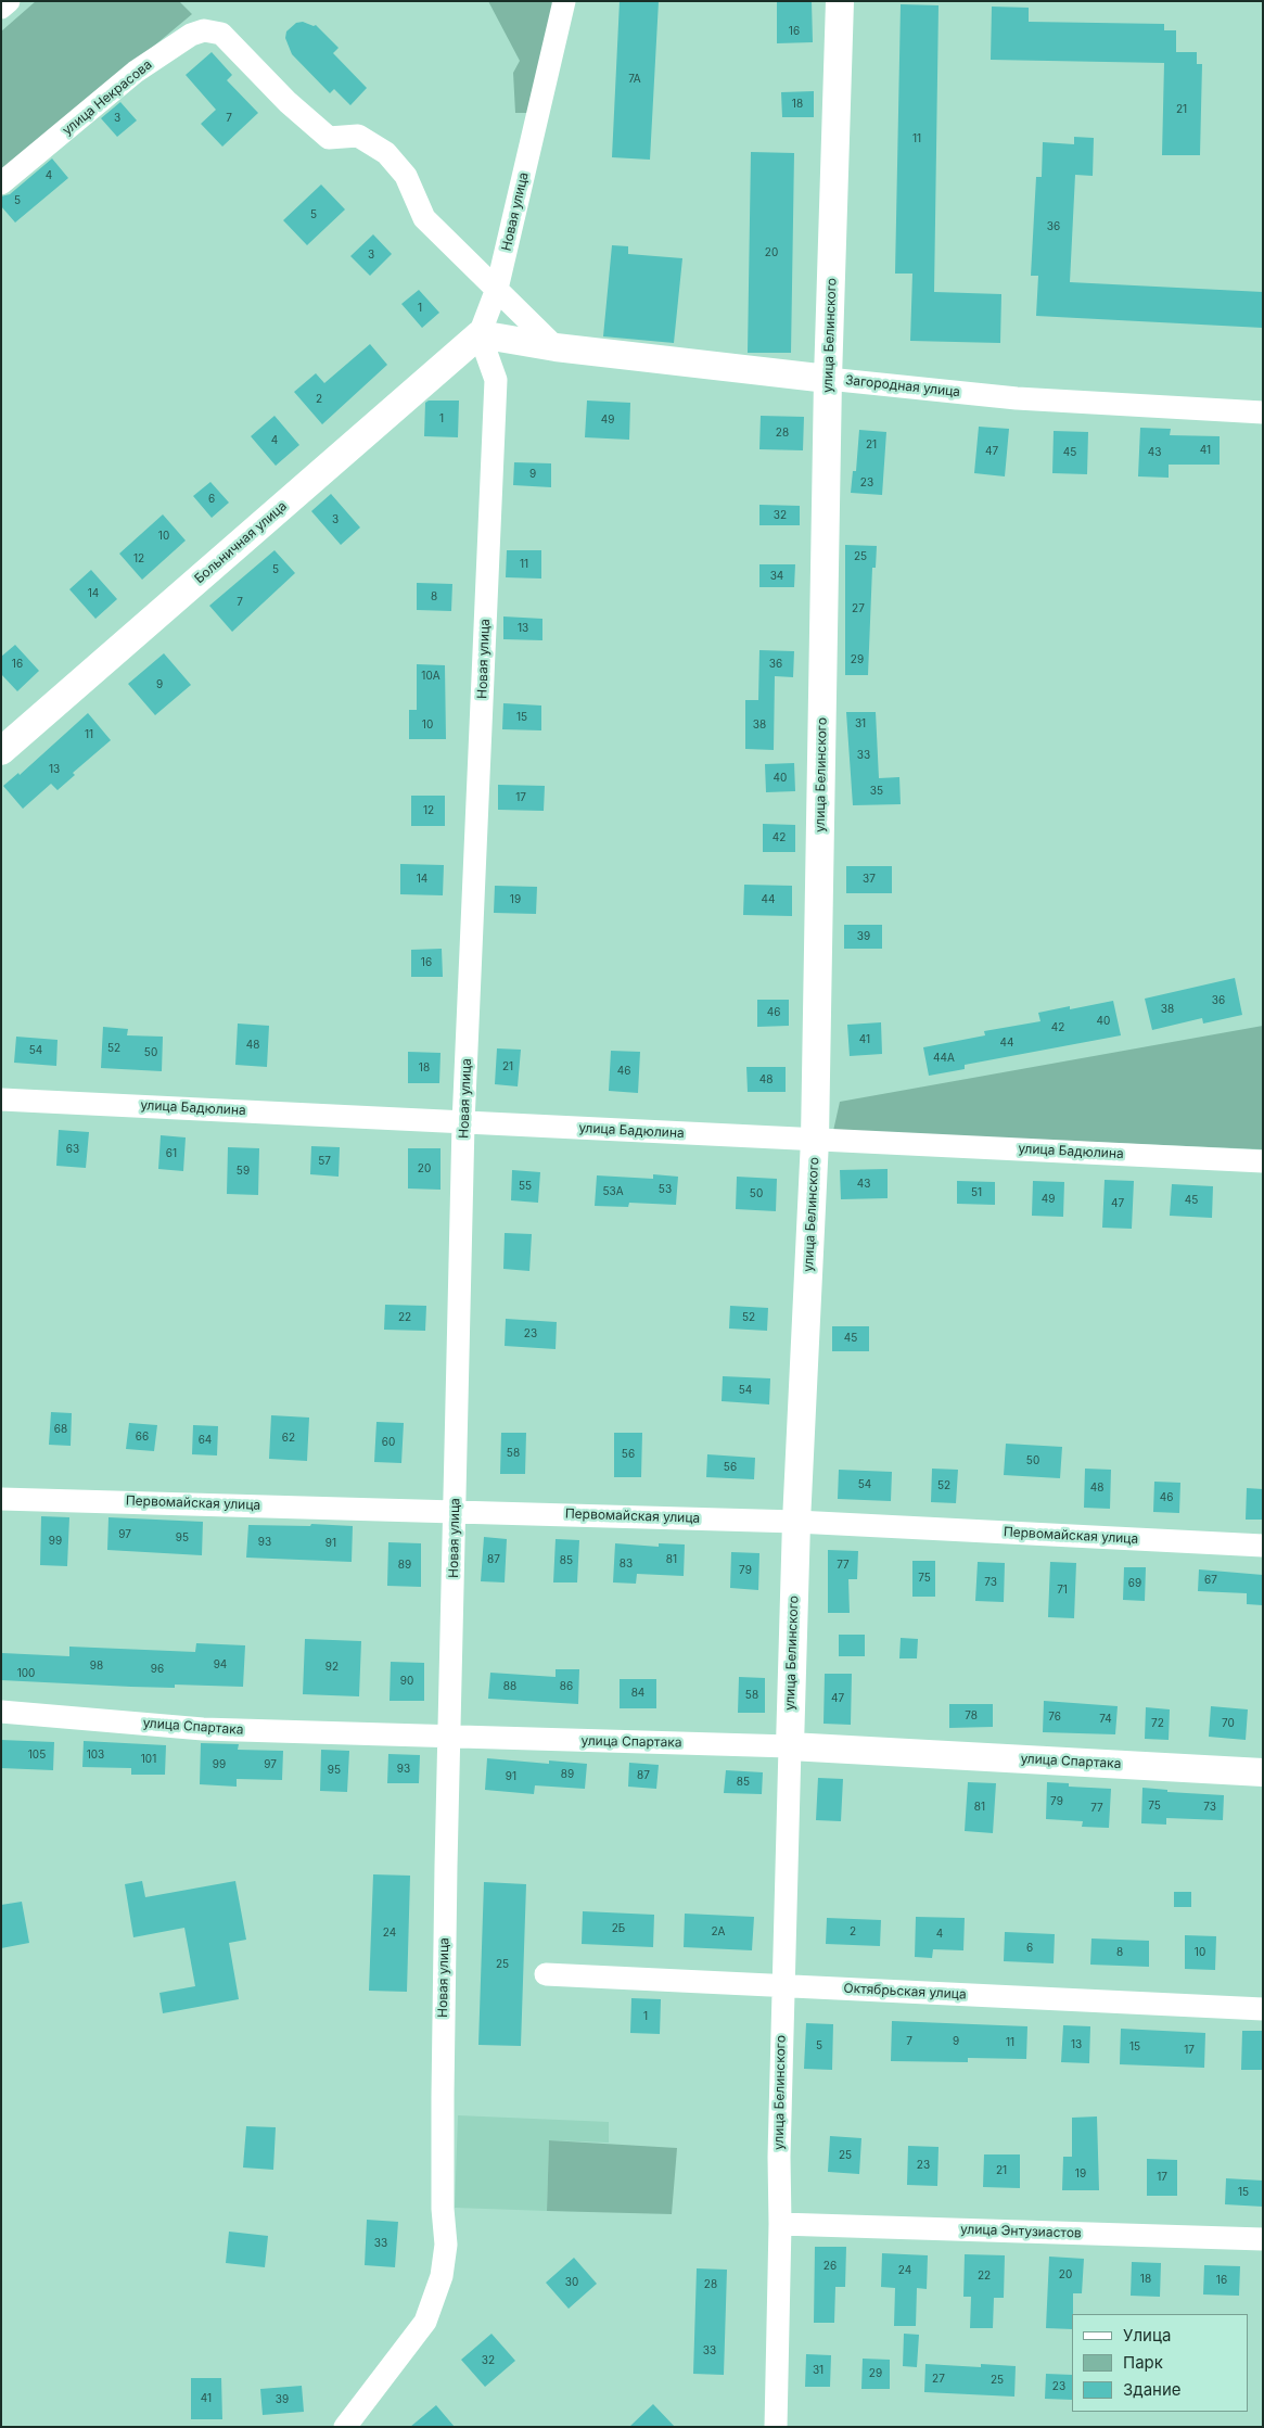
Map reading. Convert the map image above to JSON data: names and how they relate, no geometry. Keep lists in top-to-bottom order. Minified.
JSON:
{"streets":{"street":["улица Некрасова","Новая улица","улица Белинского","Загородная улица","Больничная улица","улица Бадюлина","Первомайская улица","улица Спартака","Октябрьская улица","улица Энтузиастов"]},"crossings":[["улица Некрасова","Новая улица"],["Новая улица","Загородная улица"],["Новая улица","Больничная улица"],["Новая улица","улица Бадюлина"],["Новая улица","Первомайская улица"],["Новая улица","улица Спартака"],["улица Белинского","Загородная улица"],["улица Белинского","улица Бадюлина"],["улица Белинского","Первомайская улица"],["улица Белинского","улица Спартака"],["улица Белинского","Октябрьская улица"],["улица Белинского","улица Энтузиастов"],["Загородная улица","Больничная улица"]],"house_numbers":["16","7А","18","21","3","7","11","4","5","5","36","20","3","1","2","1","49","28","4","21","41","47","45","43","9","23","6","32","3","10","25","12","11","5","34","14","8","7","27","13","29","16","36","10А","9","15","31","10","38","11","33","13","40","35","17","12","42","14","37","19","44","39","16","36","38","46","40","42","41","44","48","52","54","50","44А","21","18","46","48","63","61","57","20","59","43","55","53","53А","51","50","49","45","47","22","52","23","45","54","68","66","62","64","60","58","56","50","56","54","52","48","46","97","95","99","93","91","87","81","85","83","89","77","79","75","67","73","69","71","94","98","92","96","100","90","88","86","84","58","47","78","76","74","72","70","105","103","101","99","97","93","95","89","87","91","85","79","75","81","73","77","2Б","2А","2","24","4","6","8","10","25","1","7","9","11","13","5","15","17","25","23","21","19","17","15","33","26","24","20","22","18","16","30","28","33","32","31","29","27","25","23","41","39"],"legend":["Улица","Парк","Здание"]}
